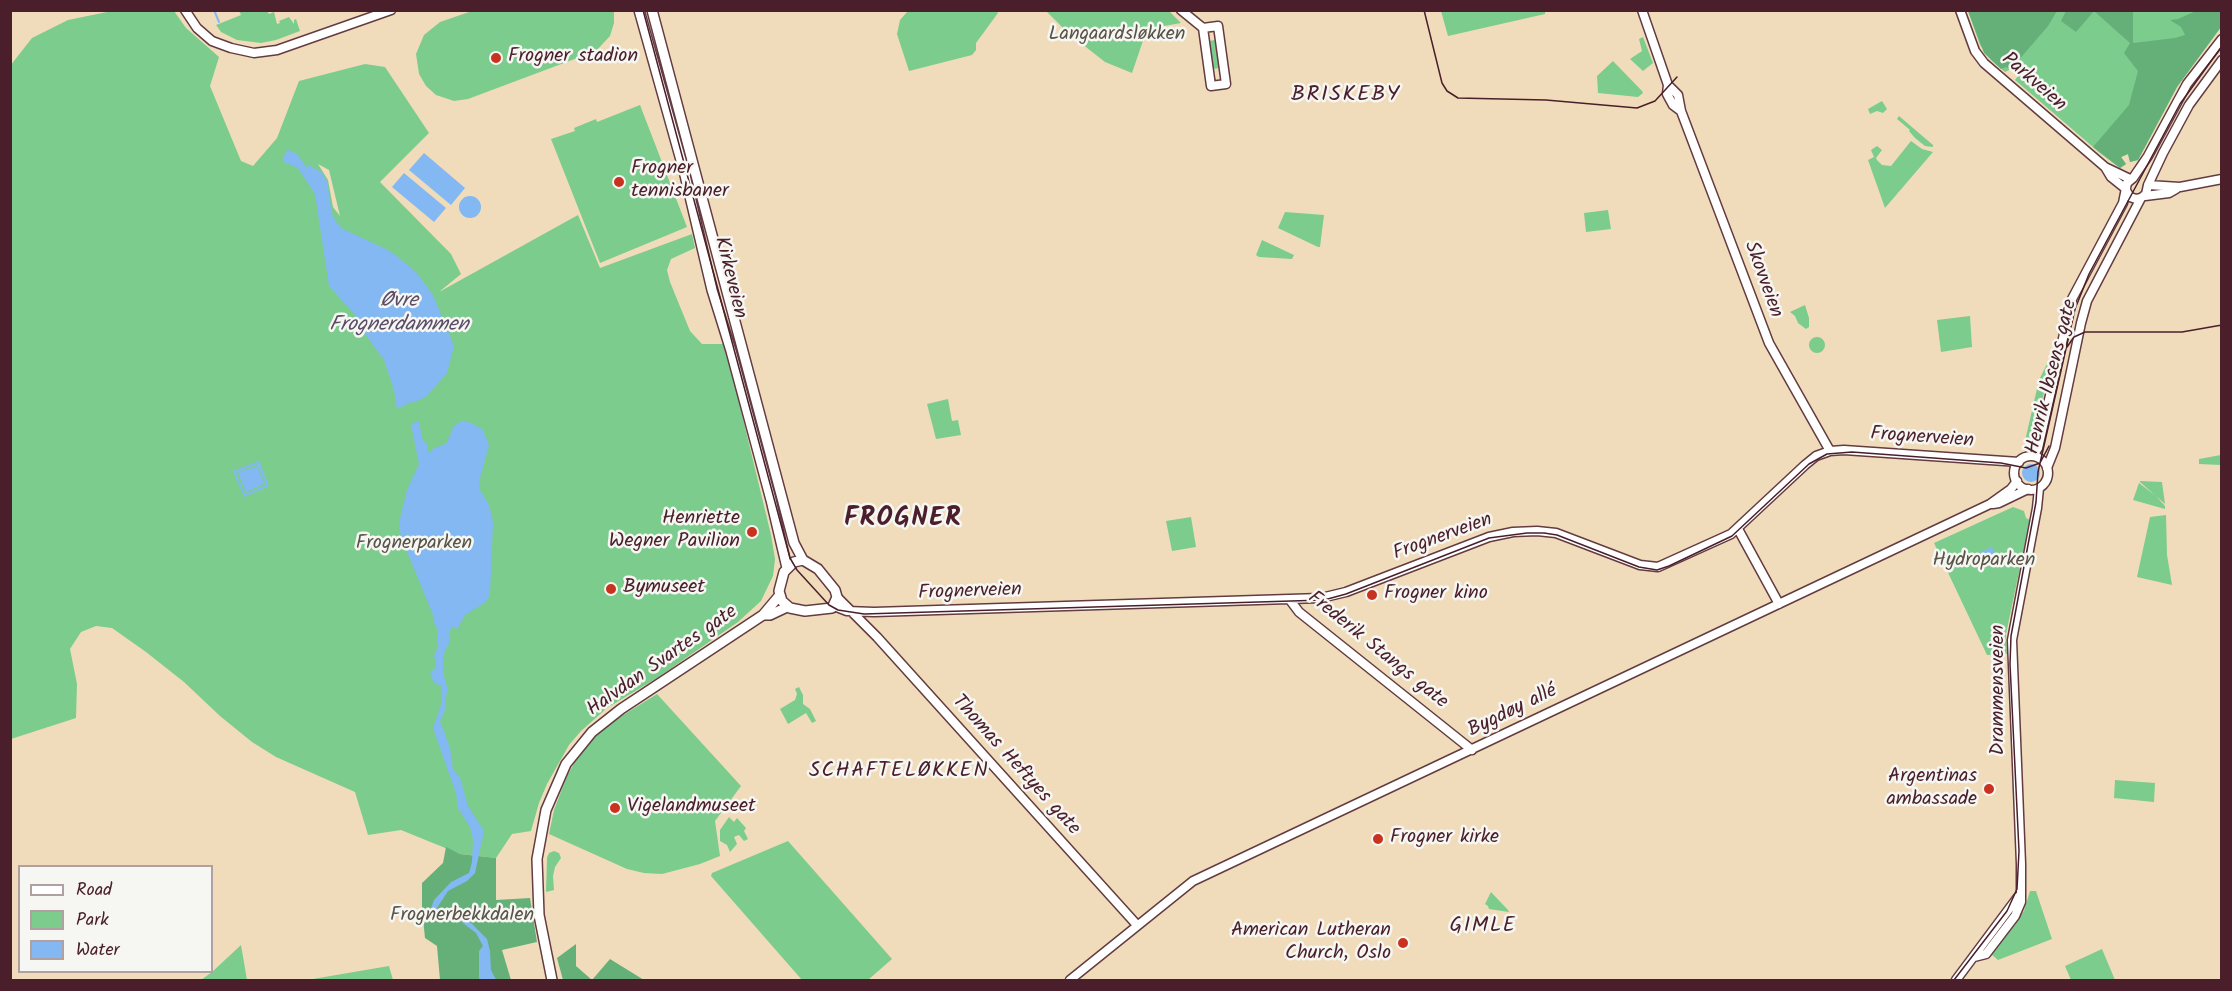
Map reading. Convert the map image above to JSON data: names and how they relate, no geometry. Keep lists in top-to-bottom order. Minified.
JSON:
{"streets":{"main road":["Kirkeveien","Halvdan Svartes gate"],"street":["Parkveien","Skovveien","Henrik Ibsens gate","Frognerveien","Frederik Stangs gate","Drammensveien","Bygdøy allé","Thomas Heftyes gate"]},"crossings":[["Parkveien","Henrik Ibsens gate"],["Kirkeveien","Frognerveien"],["Kirkeveien","Halvdan Svartes gate"],["Skovveien","Frognerveien"],["Henrik Ibsens gate","Frognerveien"],["Henrik Ibsens gate","Drammensveien"],["Henrik Ibsens gate","Bygdøy allé"],["Frognerveien","Frederik Stangs gate"],["Frognerveien","Halvdan Svartes gate"],["Frognerveien","Drammensveien"],["Frognerveien","Bygdøy allé"],["Frognerveien","Thomas Heftyes gate"],["Frederik Stangs gate","Bygdøy allé"],["Drammensveien","Bygdøy allé"],["Bygdøy allé","Thomas Heftyes gate"]],"districts":["BRISKEBY","FROGNER","SCHAFTELØKKEN","GIMLE"],"water":["Øvre Frognerdammen"],"parks":["Langaardsløkken","Frognerparken","Hydroparken","Frognerbekkdalen"],"places":["Frogner stadion","Frogner tennisbaner","Henriette Wegner Pavilion","Bymuseet","Frogner kino","Argentinas ambassade","Vigelandmuseet","Frogner kirke","American Lutheran Church, Oslo"],"legend":["Road","Park","Water"]}
